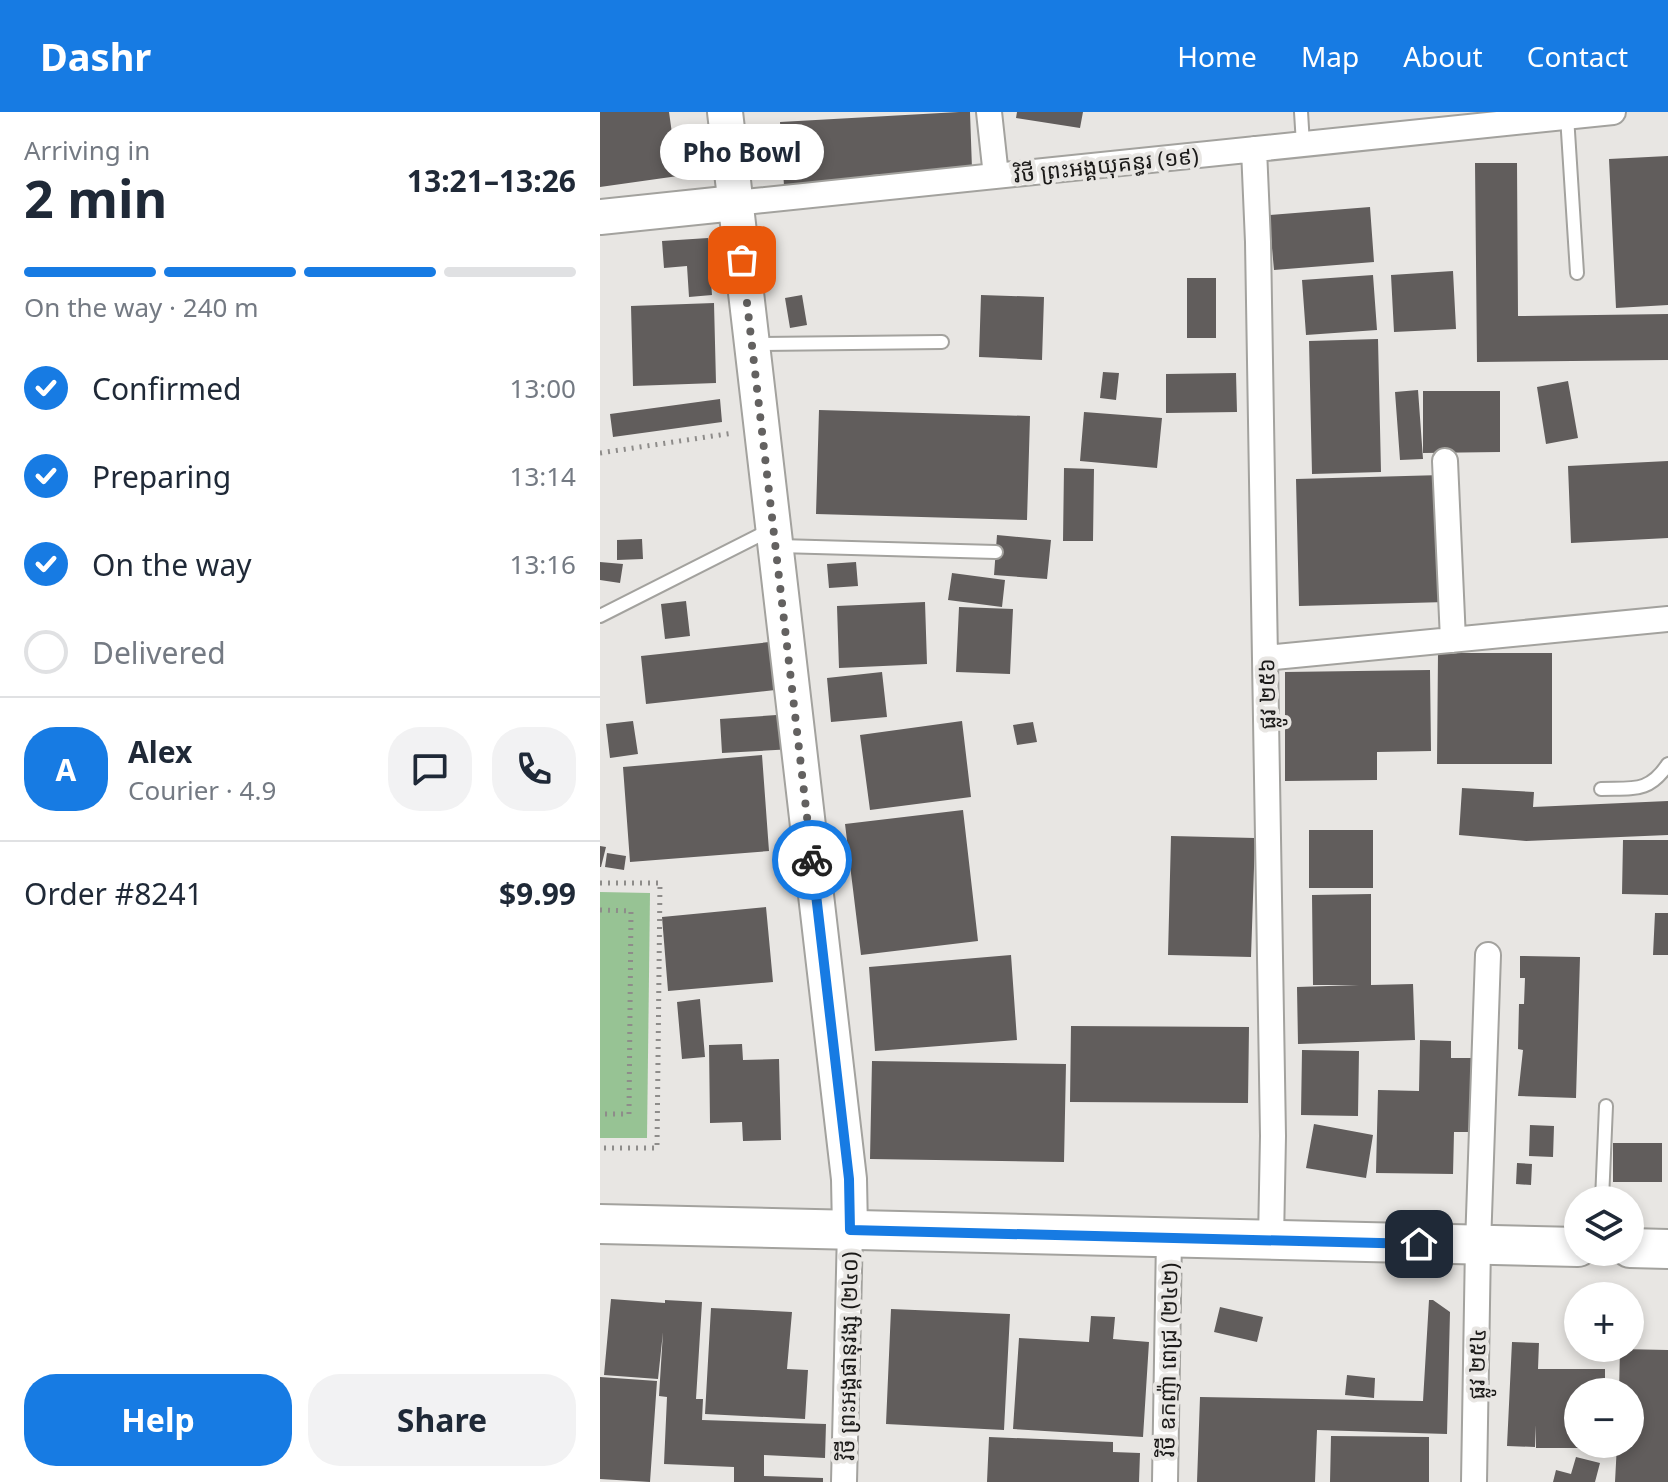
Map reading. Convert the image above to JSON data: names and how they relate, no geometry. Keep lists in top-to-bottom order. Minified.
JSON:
{"streets":{"street":["វិថី ព្រះអង្គយុគន្ធរ (១៩)","ផ្លូវ ២៥៦","វិថី ព្រះអង្គផានុវង្ស (២៤០)","វិថី ឧកញ៉ា ពេជ្រ (២៤២)","ផ្លូវ ២៥៤"]},"crossings":[["វិថី ព្រះអង្គយុគន្ធរ (១៩)","ផ្លូវ ២៥៦"]],"places":["Pho Bowl"],"page":{"header":"Dashr","nav":["Home","Map","About","Contact"],"heading":["2 min","Arriving in","13:21–13:26"],"panel":["Alex","Courier · 4.9","Order #8241","$9.99"],"bubble":"Pho Bowl","bar":"On the way · 240 m","list":[["Confirmed","13:00"],["Preparing","13:14"],["On the way","13:16"],"Delivered"],"round":"A","map_buttons":["+","−"],"buttons":["Help","Share"]}}
